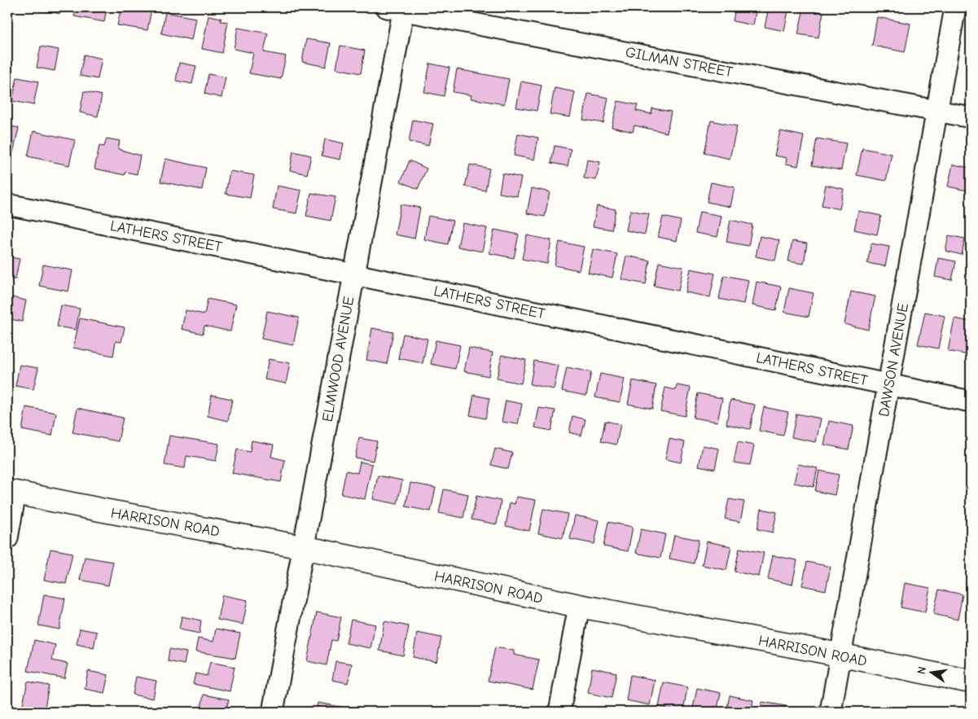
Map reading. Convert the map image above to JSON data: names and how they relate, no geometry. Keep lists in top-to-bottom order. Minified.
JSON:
{"streets":{"street":["GILMAN STREET","LATHERS STREET","ELMWOOD AVENUE","DAWSON AVENUE","HARRISON ROAD"]},"crossings":[["GILMAN STREET","ELMWOOD AVENUE"],["GILMAN STREET","DAWSON AVENUE"],["LATHERS STREET","ELMWOOD AVENUE"],["LATHERS STREET","DAWSON AVENUE"],["ELMWOOD AVENUE","HARRISON ROAD"],["DAWSON AVENUE","HARRISON ROAD"]],"north":"left"}
